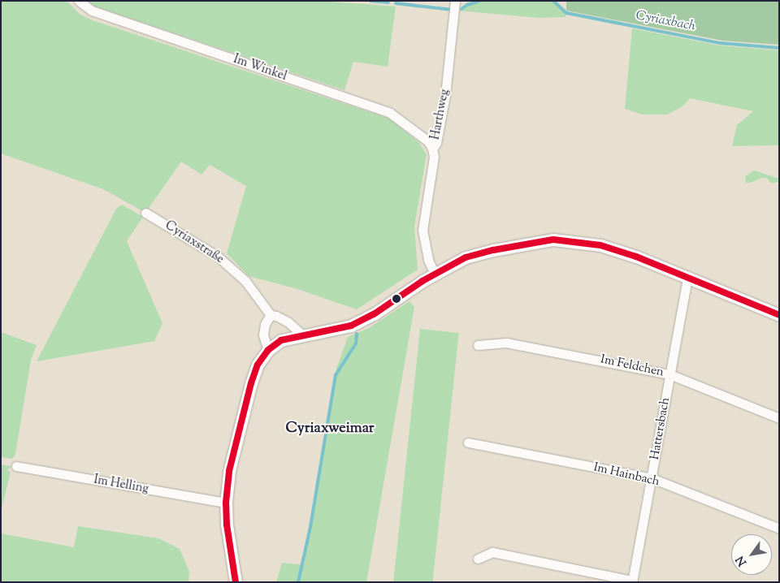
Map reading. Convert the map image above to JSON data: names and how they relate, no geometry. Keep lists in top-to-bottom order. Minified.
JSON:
{"streets":{"street":["Im Winkel","Harthweg","Cyriaxstraße","Im Feldchen","Hattersbach","Im Hainbach","Im Helling"]},"crossings":[["Im Winkel","Harthweg"],["Im Feldchen","Hattersbach"],["Hattersbach","Im Hainbach"]],"districts":["Cyriaxweimar"],"water":["Cyriaxbach"],"north":"bottom left"}
